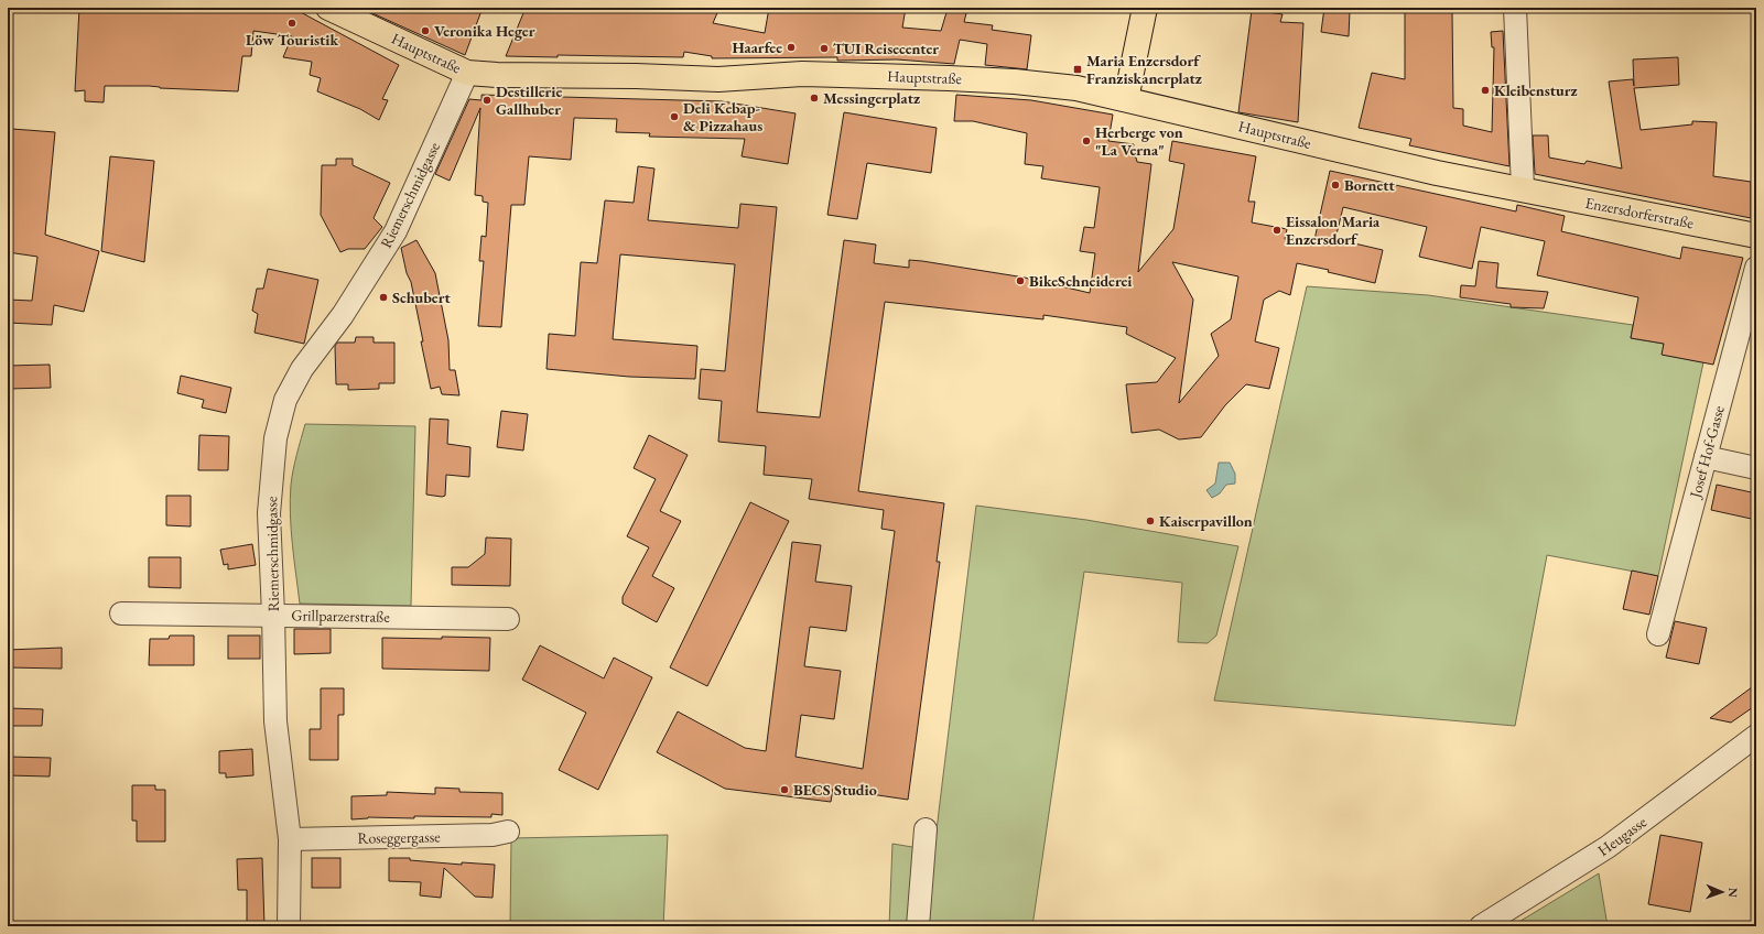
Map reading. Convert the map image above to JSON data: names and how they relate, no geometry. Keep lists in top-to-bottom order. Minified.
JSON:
{"streets":{"main road":["Hauptstraße","Enzersdorferstraße"],"street":["Riemerschmidgasse","Josef Hof-Gasse","Grillparzerstraße","Heugasse","Roseggergasse"]},"crossings":[["Hauptstraße","Riemerschmidgasse"],["Hauptstraße","Enzersdorferstraße"],["Riemerschmidgasse","Grillparzerstraße"],["Riemerschmidgasse","Roseggergasse"]],"places":{"other":["Löw Touristik","Veronika Heger","Haarfee","TUI Reisecenter","Kleibensturz","Messingerplatz","Destillerie Gallhuber","Deli Kebap- & Pizzahaus","Herberge von \"La Verna\"","Bornett","Eissalon Maria Enzersdorf","BikeSchneiderei","Schubert","Kaiserpavillon","BECS Studio"],"transit":["Maria Enzersdorf Franziskanerplatz"]},"north":"right"}
